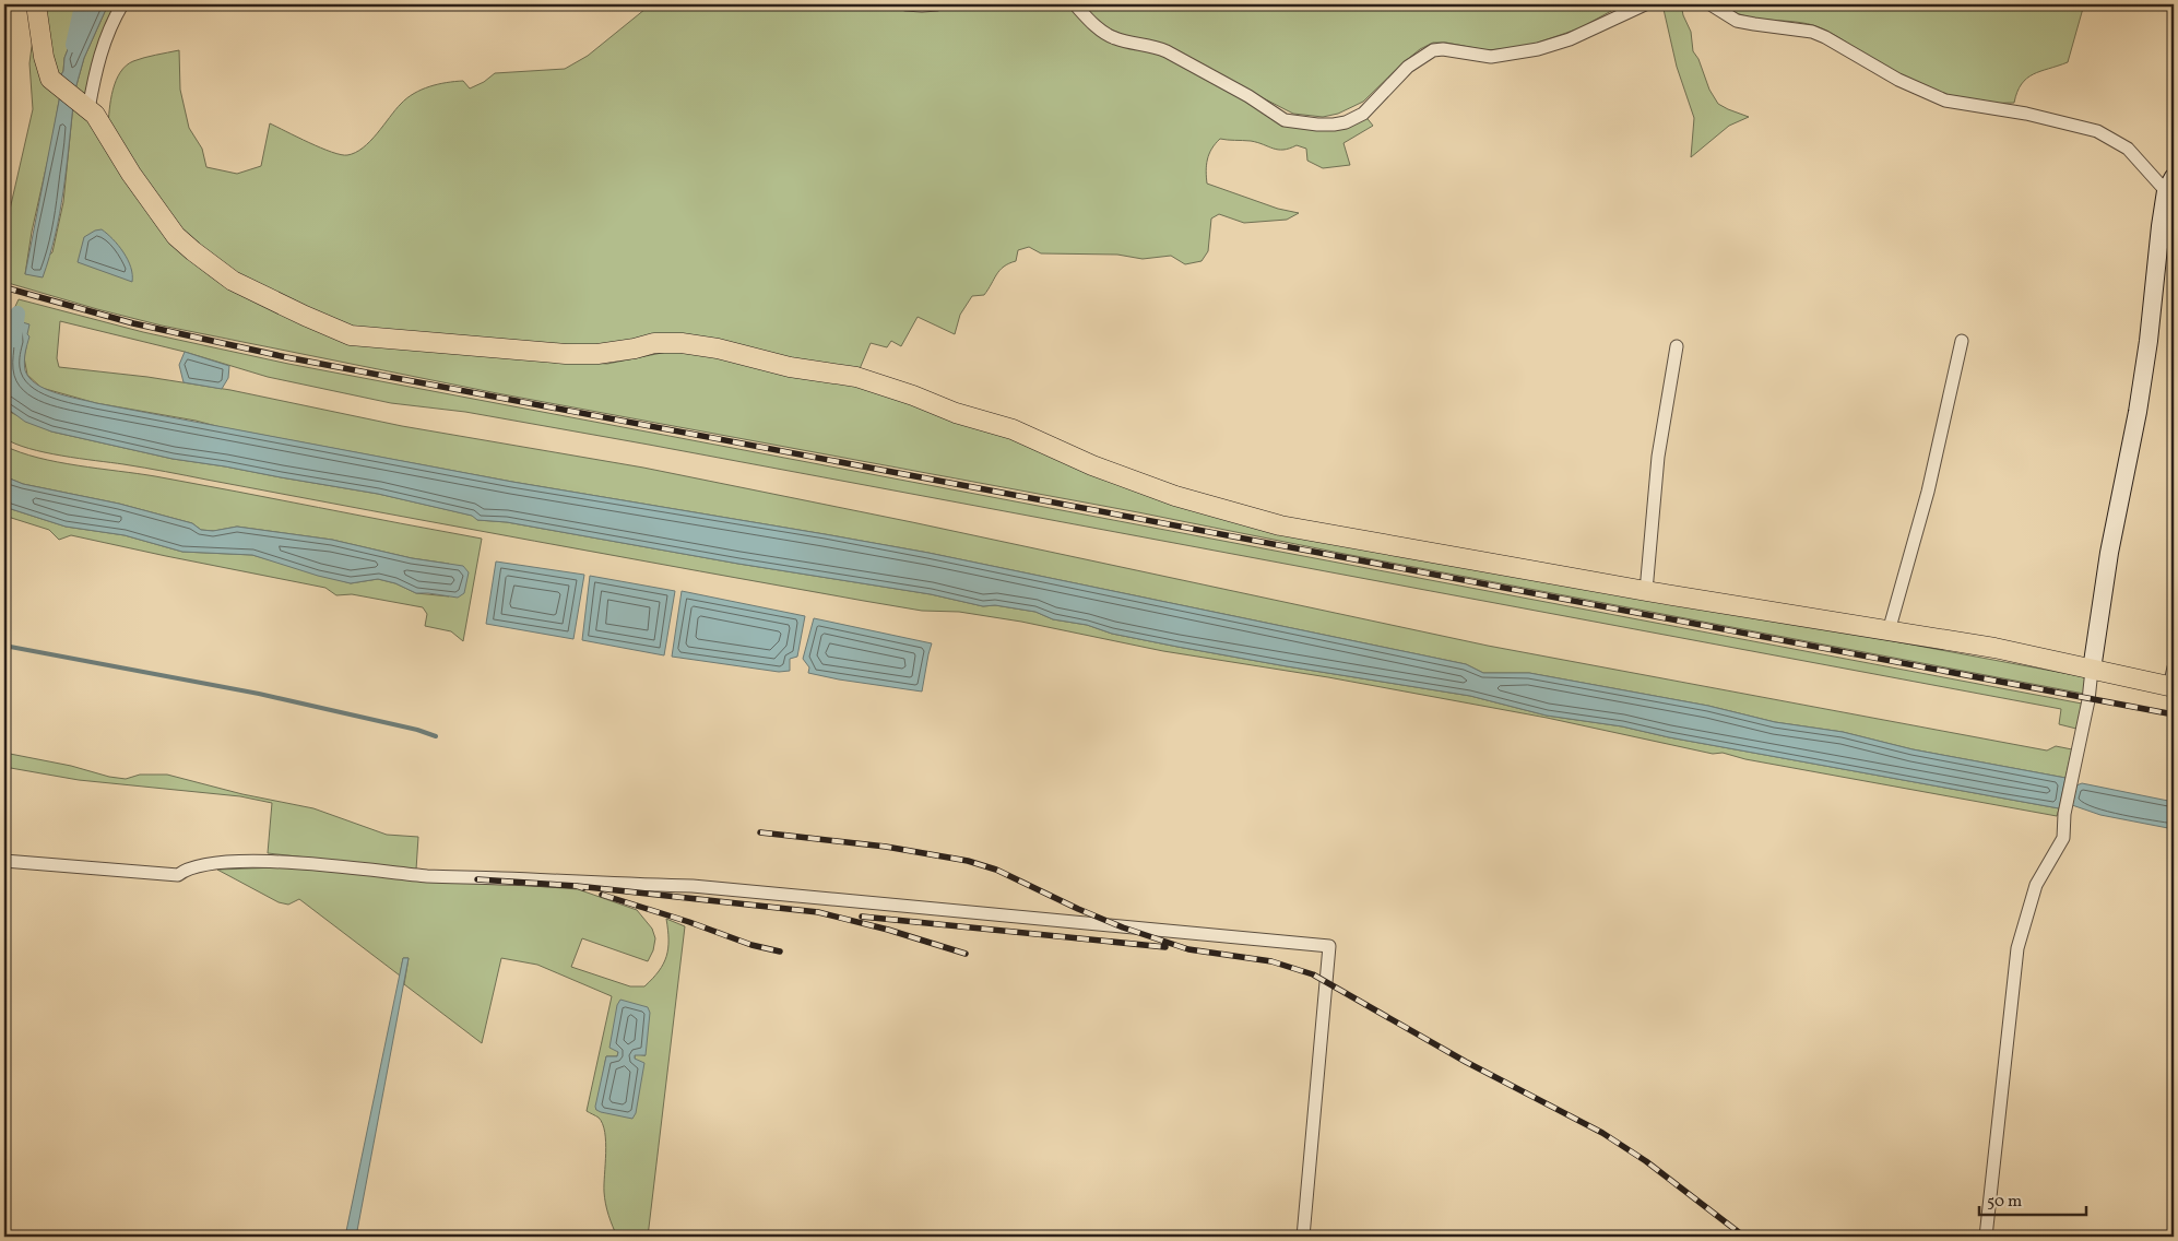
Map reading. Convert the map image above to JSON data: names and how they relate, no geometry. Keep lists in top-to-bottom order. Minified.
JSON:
{"scale_bar":"50 m"}
